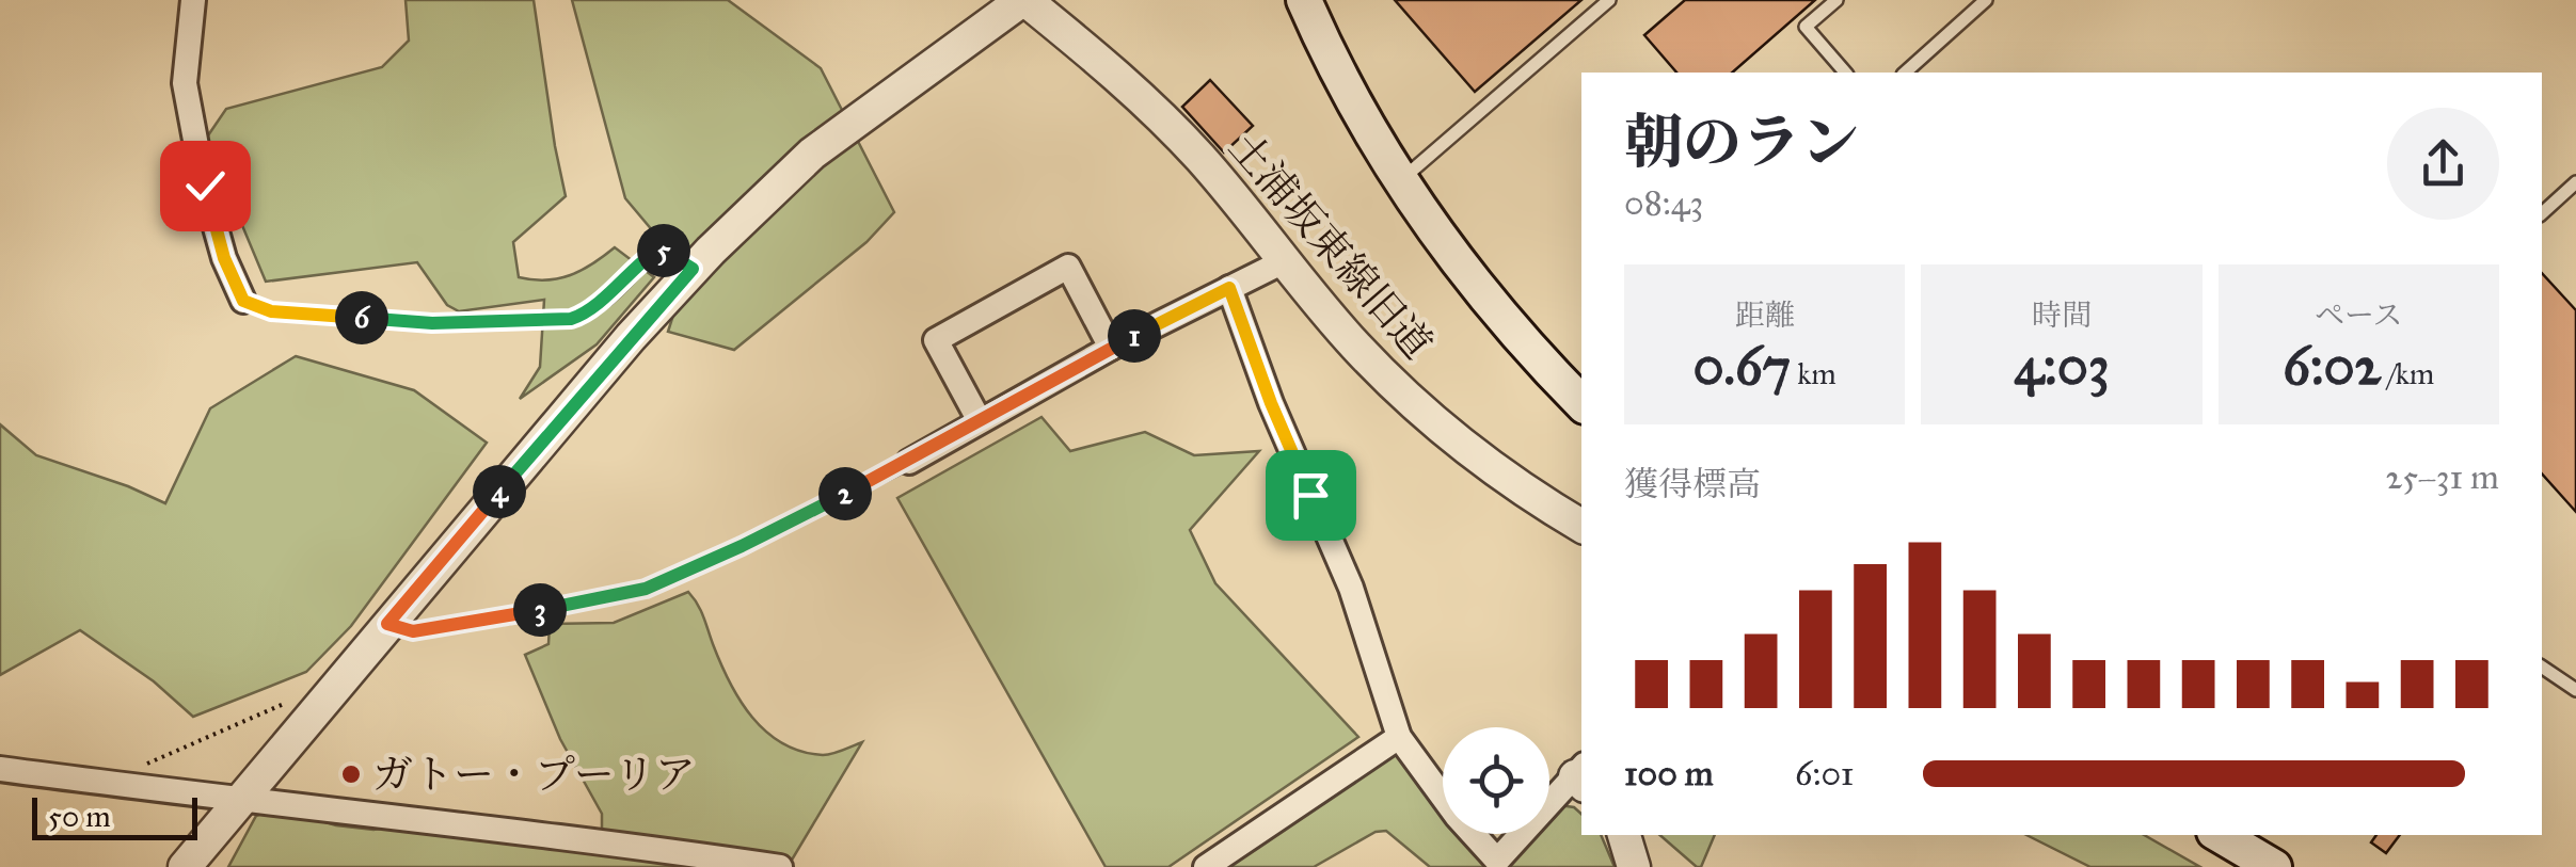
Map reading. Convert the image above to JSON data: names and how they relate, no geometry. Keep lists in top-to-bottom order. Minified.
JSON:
{"streets":{"street":["土浦坂東線旧道"]},"places":["ガトー・プーリア"],"scale_bar":"50 m","page":{"heading":["朝のラン","08:43"],"pins":["5","6","1","4","2","3"],"stats":[["距離","0.67 km"],["時間","4:03"],["ペース","6:02 /km"]],"chart":["獲得標高","25–31 m"],"list":[{"name":"100 m","note":"6:01"}],"scale":"50 m"}}
